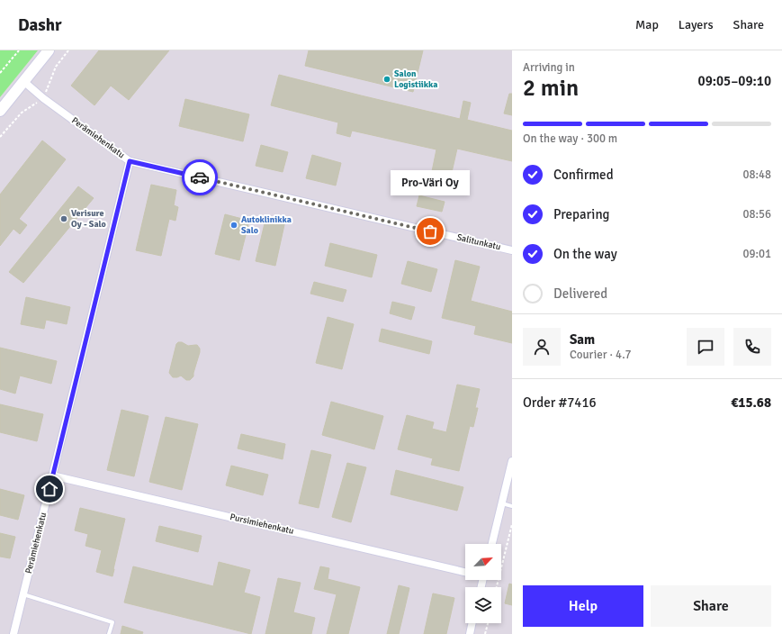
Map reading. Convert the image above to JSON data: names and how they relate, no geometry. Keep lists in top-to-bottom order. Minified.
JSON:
{"streets":{"street":["Perämiehenkatu","Salitunkatu","Pursimiehenkatu"]},"crossings":[["Perämiehenkatu","Salitunkatu"],["Perämiehenkatu","Pursimiehenkatu"]],"places":["Salon Logistiikka","Verisure Oy - Salo","Autoklinikka Salo","Pro-Väri Oy"],"north":"top right","page":{"header":"Dashr","nav":["Map","Layers","Share"],"heading":["2 min","Arriving in","09:05–09:10"],"panel":["Sam","Courier · 4.7","Order #7416","€15.68"],"bar":"On the way · 300 m","list":[["Confirmed","08:48"],["Preparing","08:56"],["On the way","09:01"],"Delivered"],"bubble":"Pro-Väri Oy","buttons":["Help","Share"]}}
